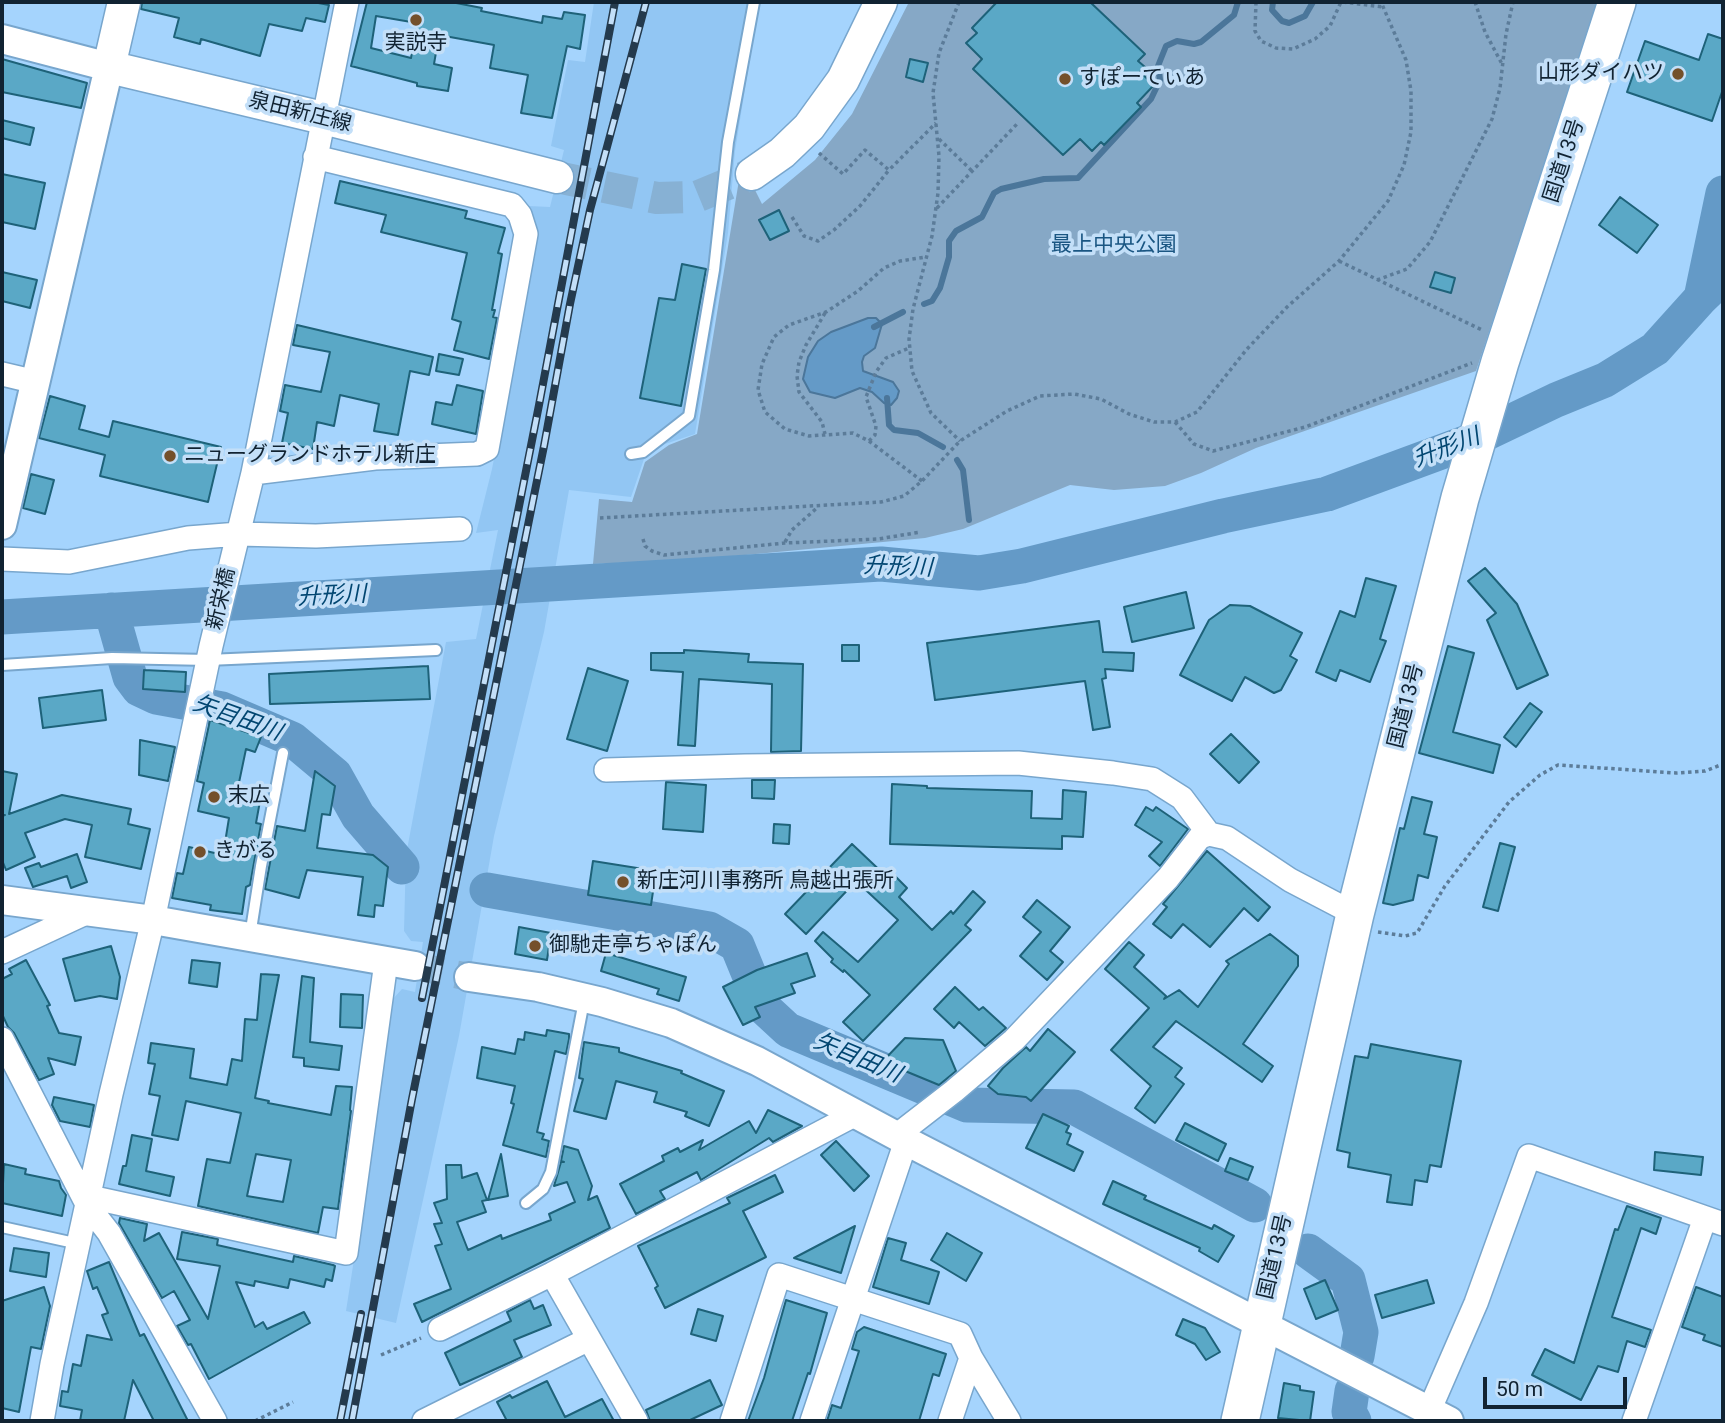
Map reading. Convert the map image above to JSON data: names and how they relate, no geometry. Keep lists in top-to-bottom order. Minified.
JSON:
{"streets":{"highway":["国道13号"],"main road":["泉田新庄線"],"street":["新栄橋"]},"crossings":[["泉田新庄線","新栄橋"]],"water":["升形川","矢目田川"],"parks":["最上中央公園"],"places":["実説寺","山形ダイハツ","すぽーてぃあ","ニューグランドホテル新庄","末広","きがる","新庄河川事務所 鳥越出張所","御馳走亭ちゃぽん"],"scale_bar":"50 m"}
